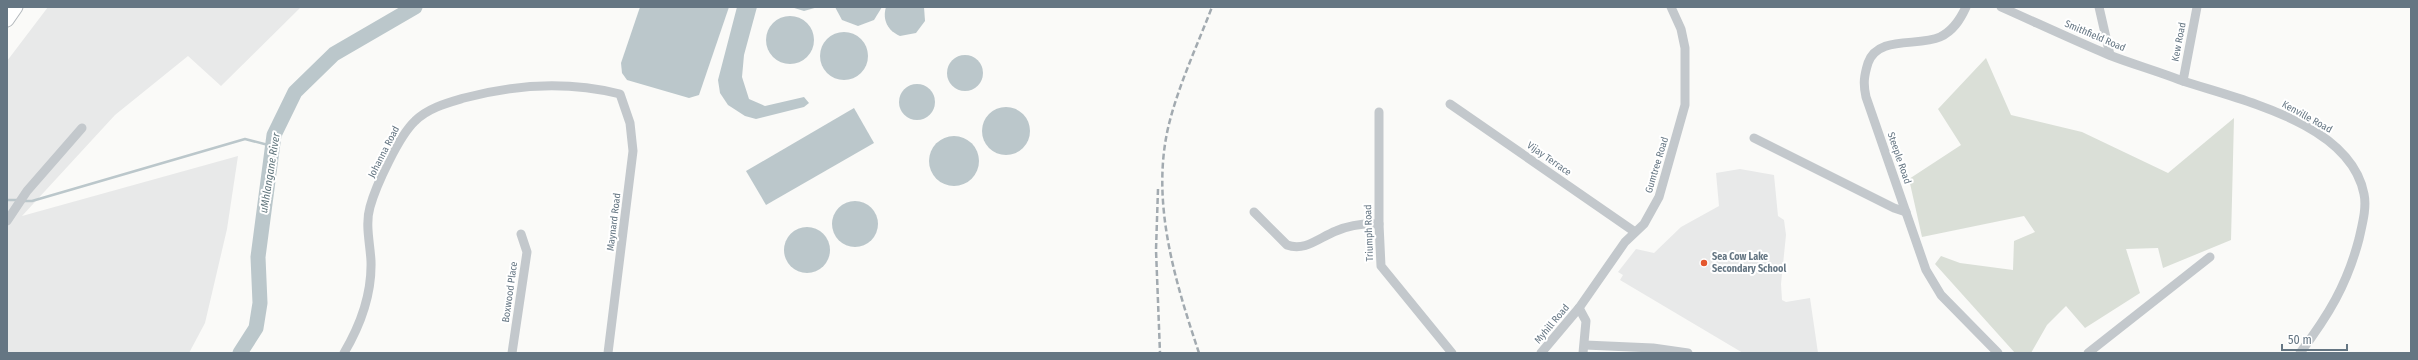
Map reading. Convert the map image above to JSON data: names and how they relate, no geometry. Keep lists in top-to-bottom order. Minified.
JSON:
{"streets":{"street":["Smithfield Road","Kew Road","Kenville Road","Johanna Road","Steeple Road","Vijay Terrace","Gumtree Road","Maynard Road","Triumph Road","Boxwood Place","Myhill Road"]},"crossings":[["Smithfield Road","Kew Road"],["Smithfield Road","Kenville Road"],["Kew Road","Kenville Road"],["Johanna Road","Maynard Road"],["Vijay Terrace","Gumtree Road"],["Gumtree Road","Myhill Road"]],"water":["uMhlangane River"],"places":["Sea Cow Lake Secondary School"],"scale_bar":"50 m"}
